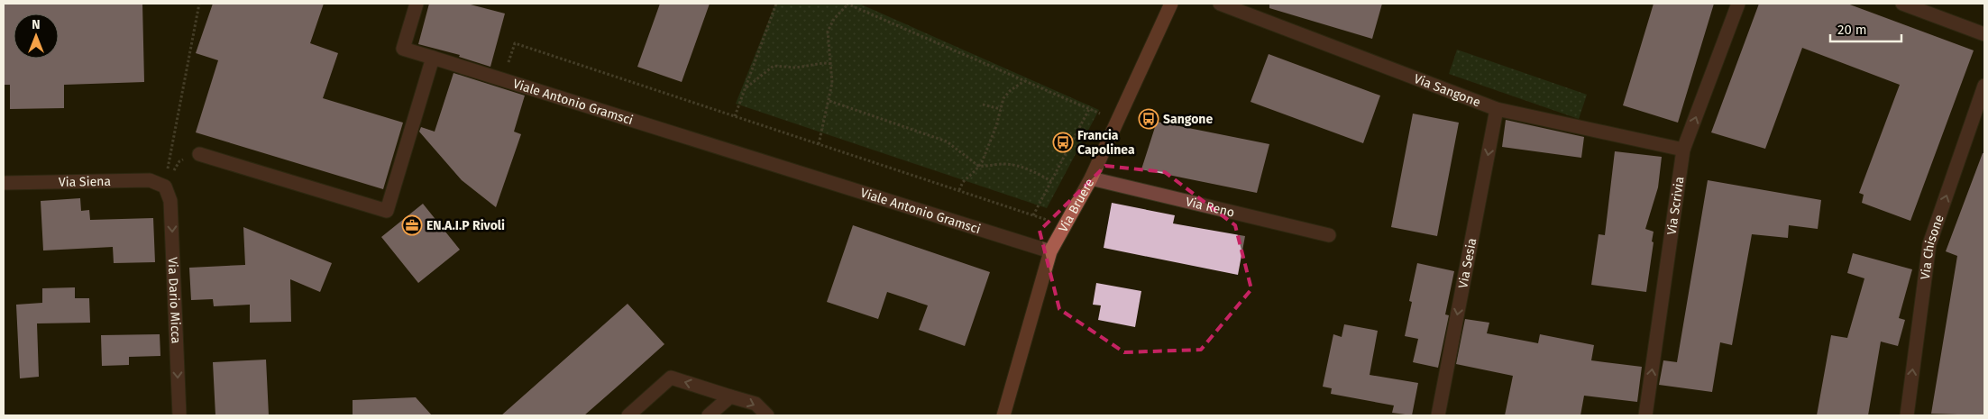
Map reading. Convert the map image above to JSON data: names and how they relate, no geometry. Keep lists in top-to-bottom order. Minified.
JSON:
{"streets":{"street":["Via Sangone","Viale Antonio Gramsci","Via Siena","Via Bruere","Via Scrivia","Via Reno","Via Chisone","Via Sesia","Via Dario Micca"]},"crossings":[["Via Sangone","Via Scrivia"],["Via Sangone","Via Sesia"],["Viale Antonio Gramsci","Via Bruere"],["Via Siena","Via Dario Micca"],["Via Bruere","Via Reno"]],"one_way":["Via Scrivia","Via Chisone","Via Sesia","Via Dario Micca"],"places":{"bus stop":["Sangone","Francia Capolinea"],"office":["EN.A.I.P Rivoli"]},"scale_bar":"20 m","north":"top"}
